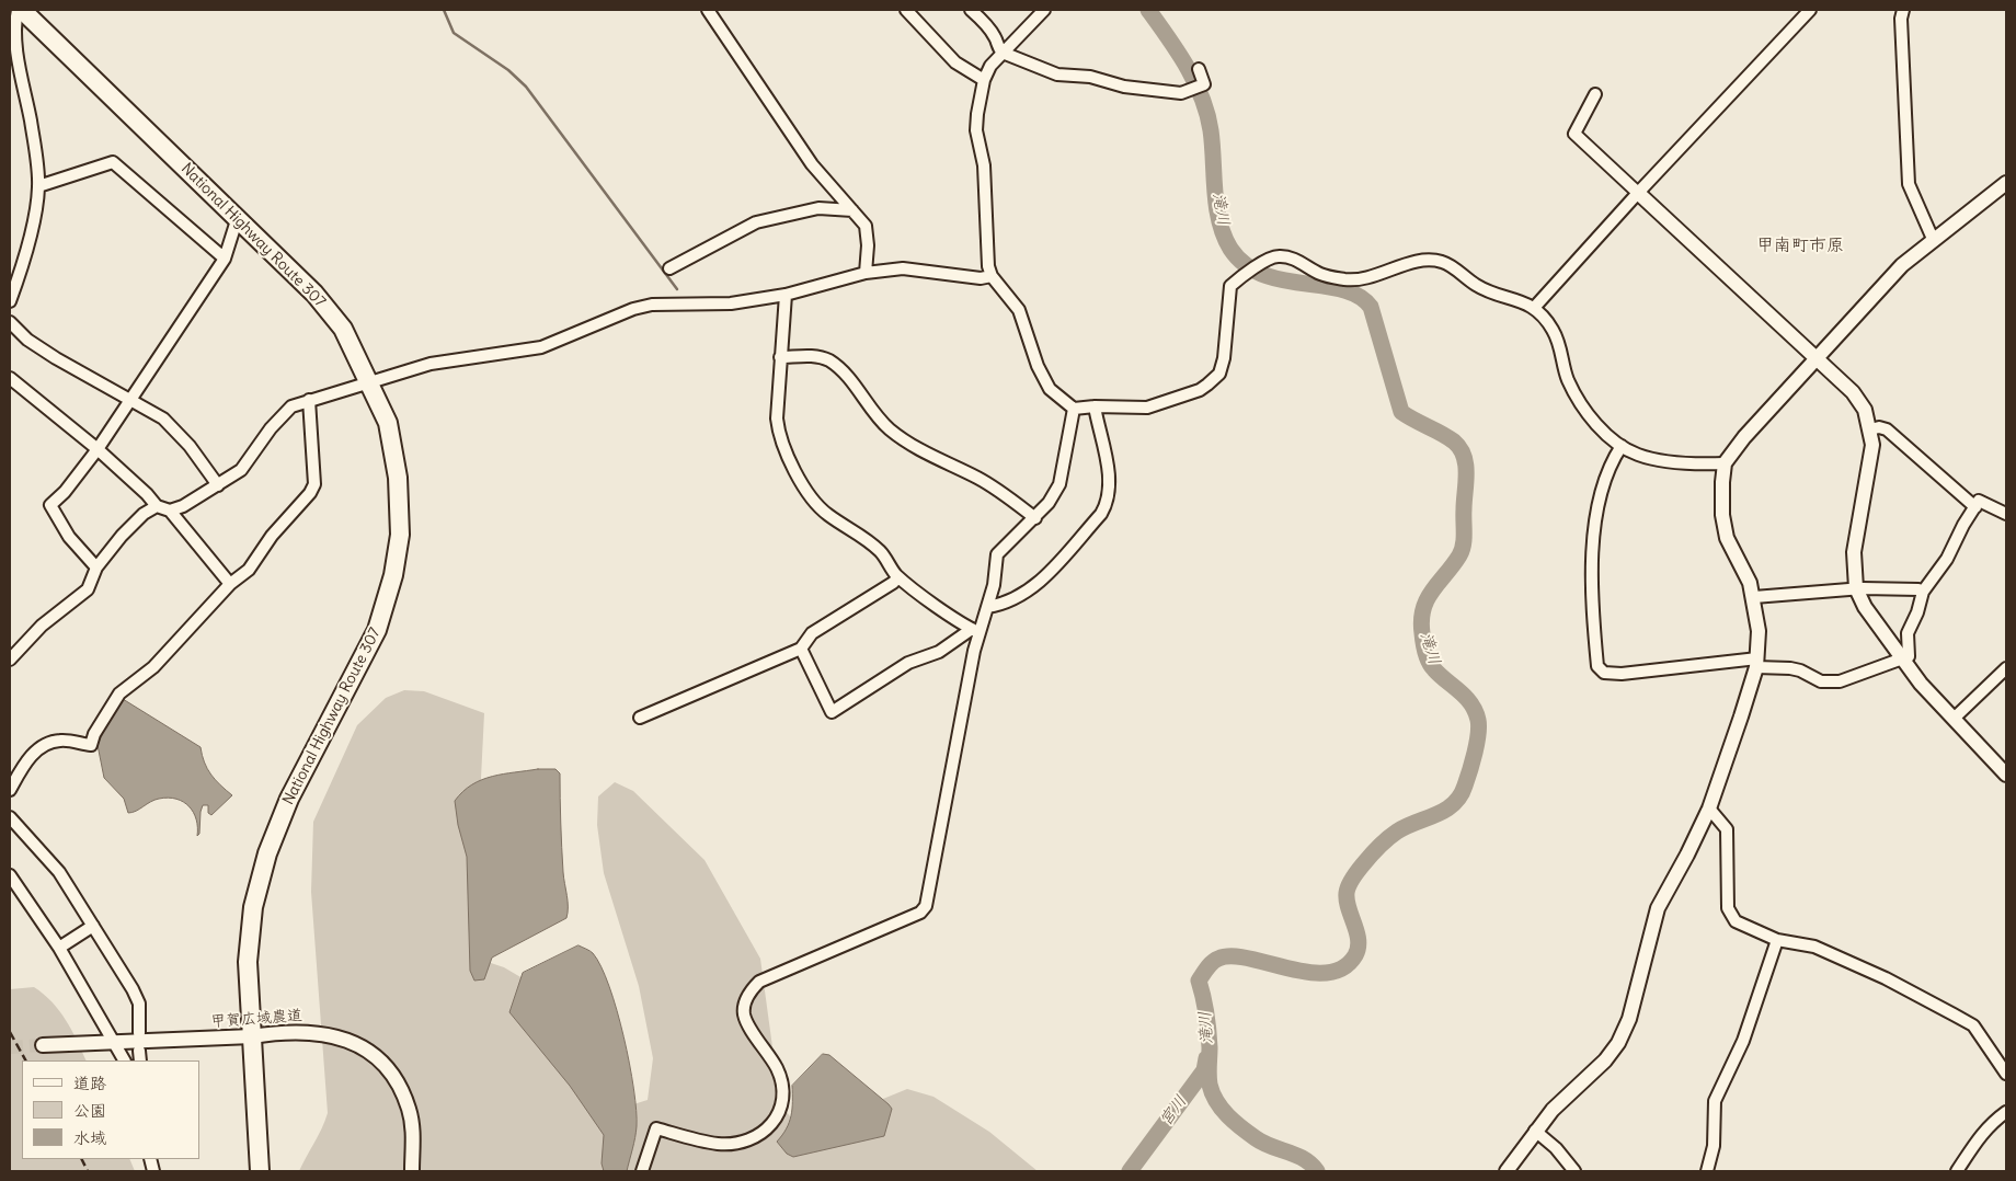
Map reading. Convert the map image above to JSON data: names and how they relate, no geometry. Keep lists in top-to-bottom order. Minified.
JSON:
{"streets":{"highway":["National Highway Route 307"],"street":["甲賀広域農道"]},"crossings":[["National Highway Route 307","甲賀広域農道"]],"districts":["甲南町市原"],"water":["滝川","宮川"],"legend":["道路","公園","水域"]}
